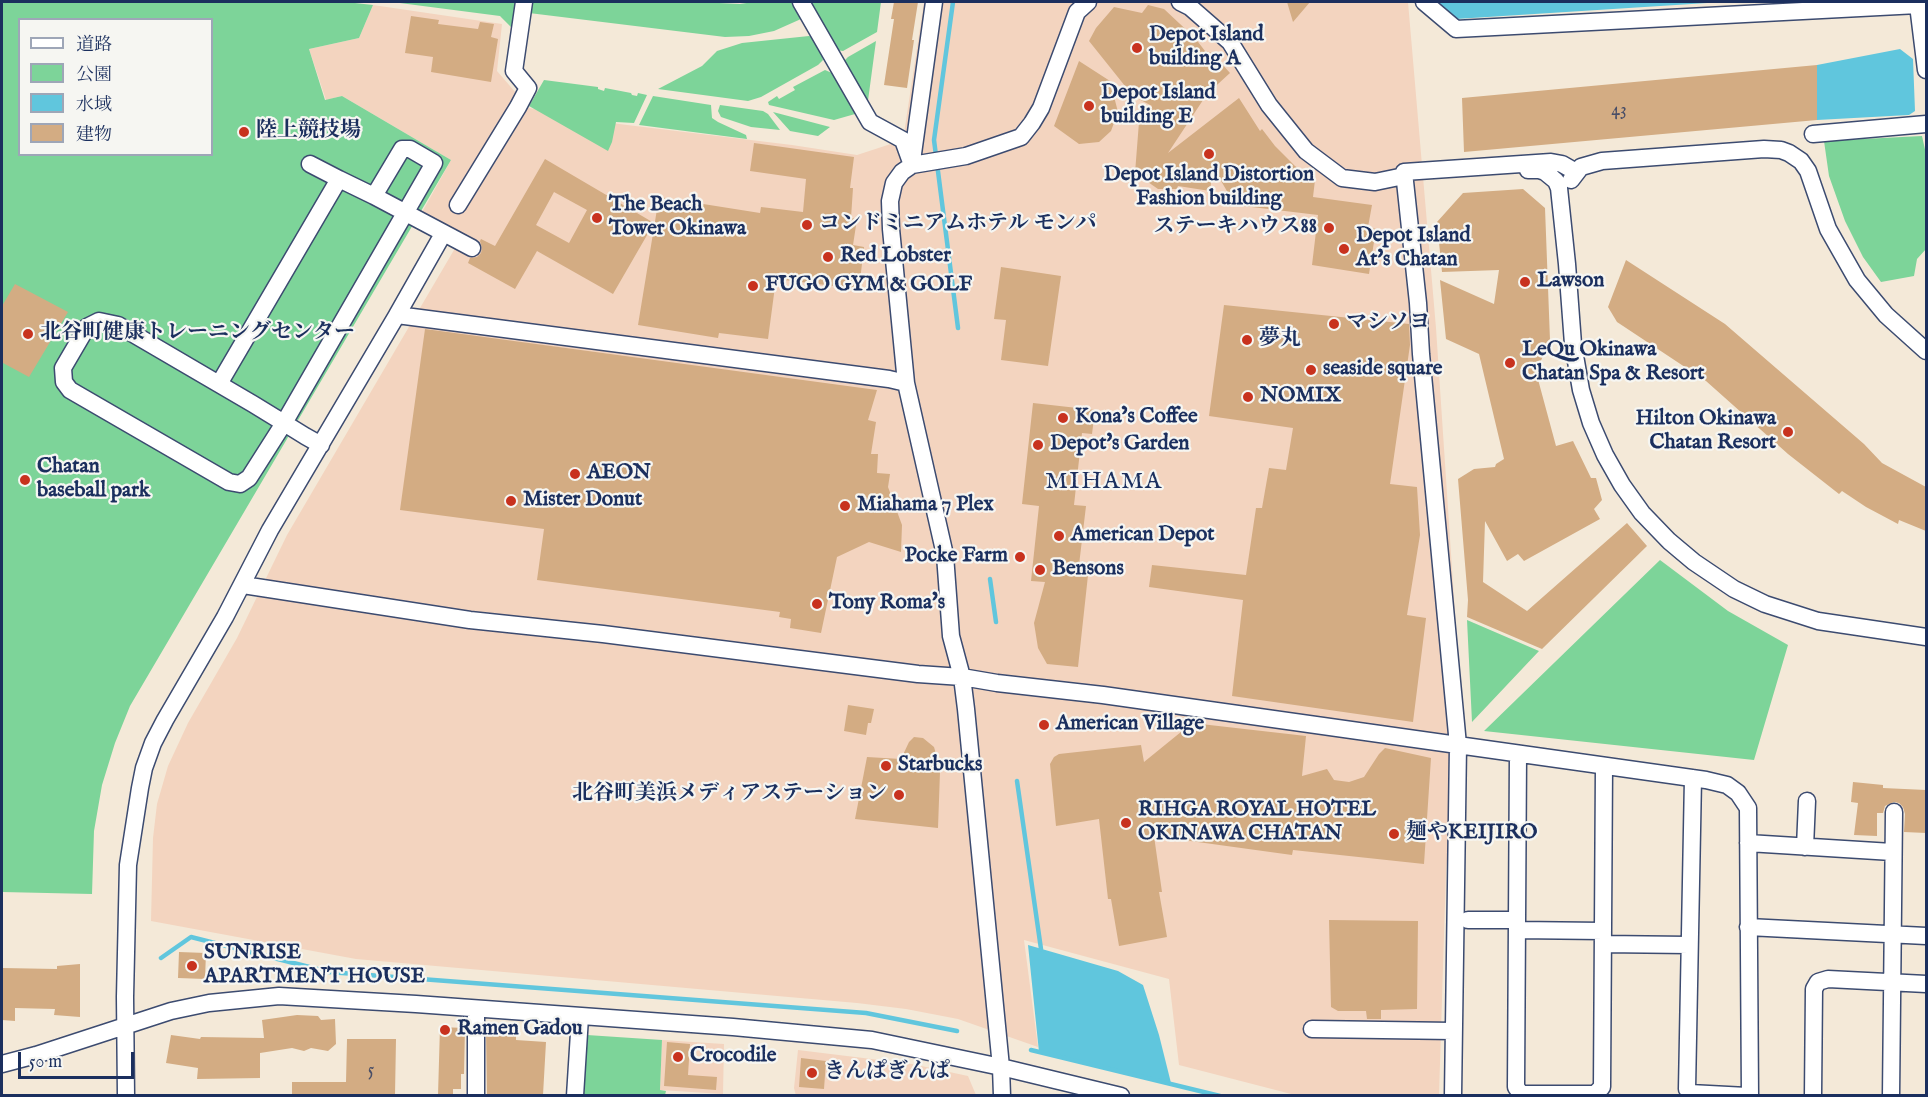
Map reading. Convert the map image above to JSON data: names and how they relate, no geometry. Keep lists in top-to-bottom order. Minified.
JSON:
{"districts":["MIHAMA"],"places":["Depot Island building A","Depot Island building E","陸上競技場","Depot Island Distortion Fashion building","The Beach Tower Okinawa","コンドミニアムホテル モンパ","ステーキハウス88","Depot Island At's Chatan","Red Lobster","Lawson","FUGO GYM & GOLF","マシソヨ","北谷町健康トレーニングセンター","夢丸","LeQu Okinawa Chatan Spa & Resort","seaside square","NOMIX","Kona’s Coffee","Hilton Okinawa Chatan Resort","Depot's Garden","AEON","Chatan baseball park","Mister Donut","Miahama 7 Plex","American Depot","Pocke Farm","Bensons","Tony Roma's","American Village","Starbucks","北谷町美浜メディアステーション","RIHGA ROYAL HOTEL OKINAWA CHATAN","麺やKEIJIRO","SUNRISE APARTMENT HOUSE","Ramen Gadou","Crocodile","きんぱぎんぱ"],"house_numbers":["43","5"],"legend":["道路","公園","水域","建物"],"scale_bar":"50 m"}
